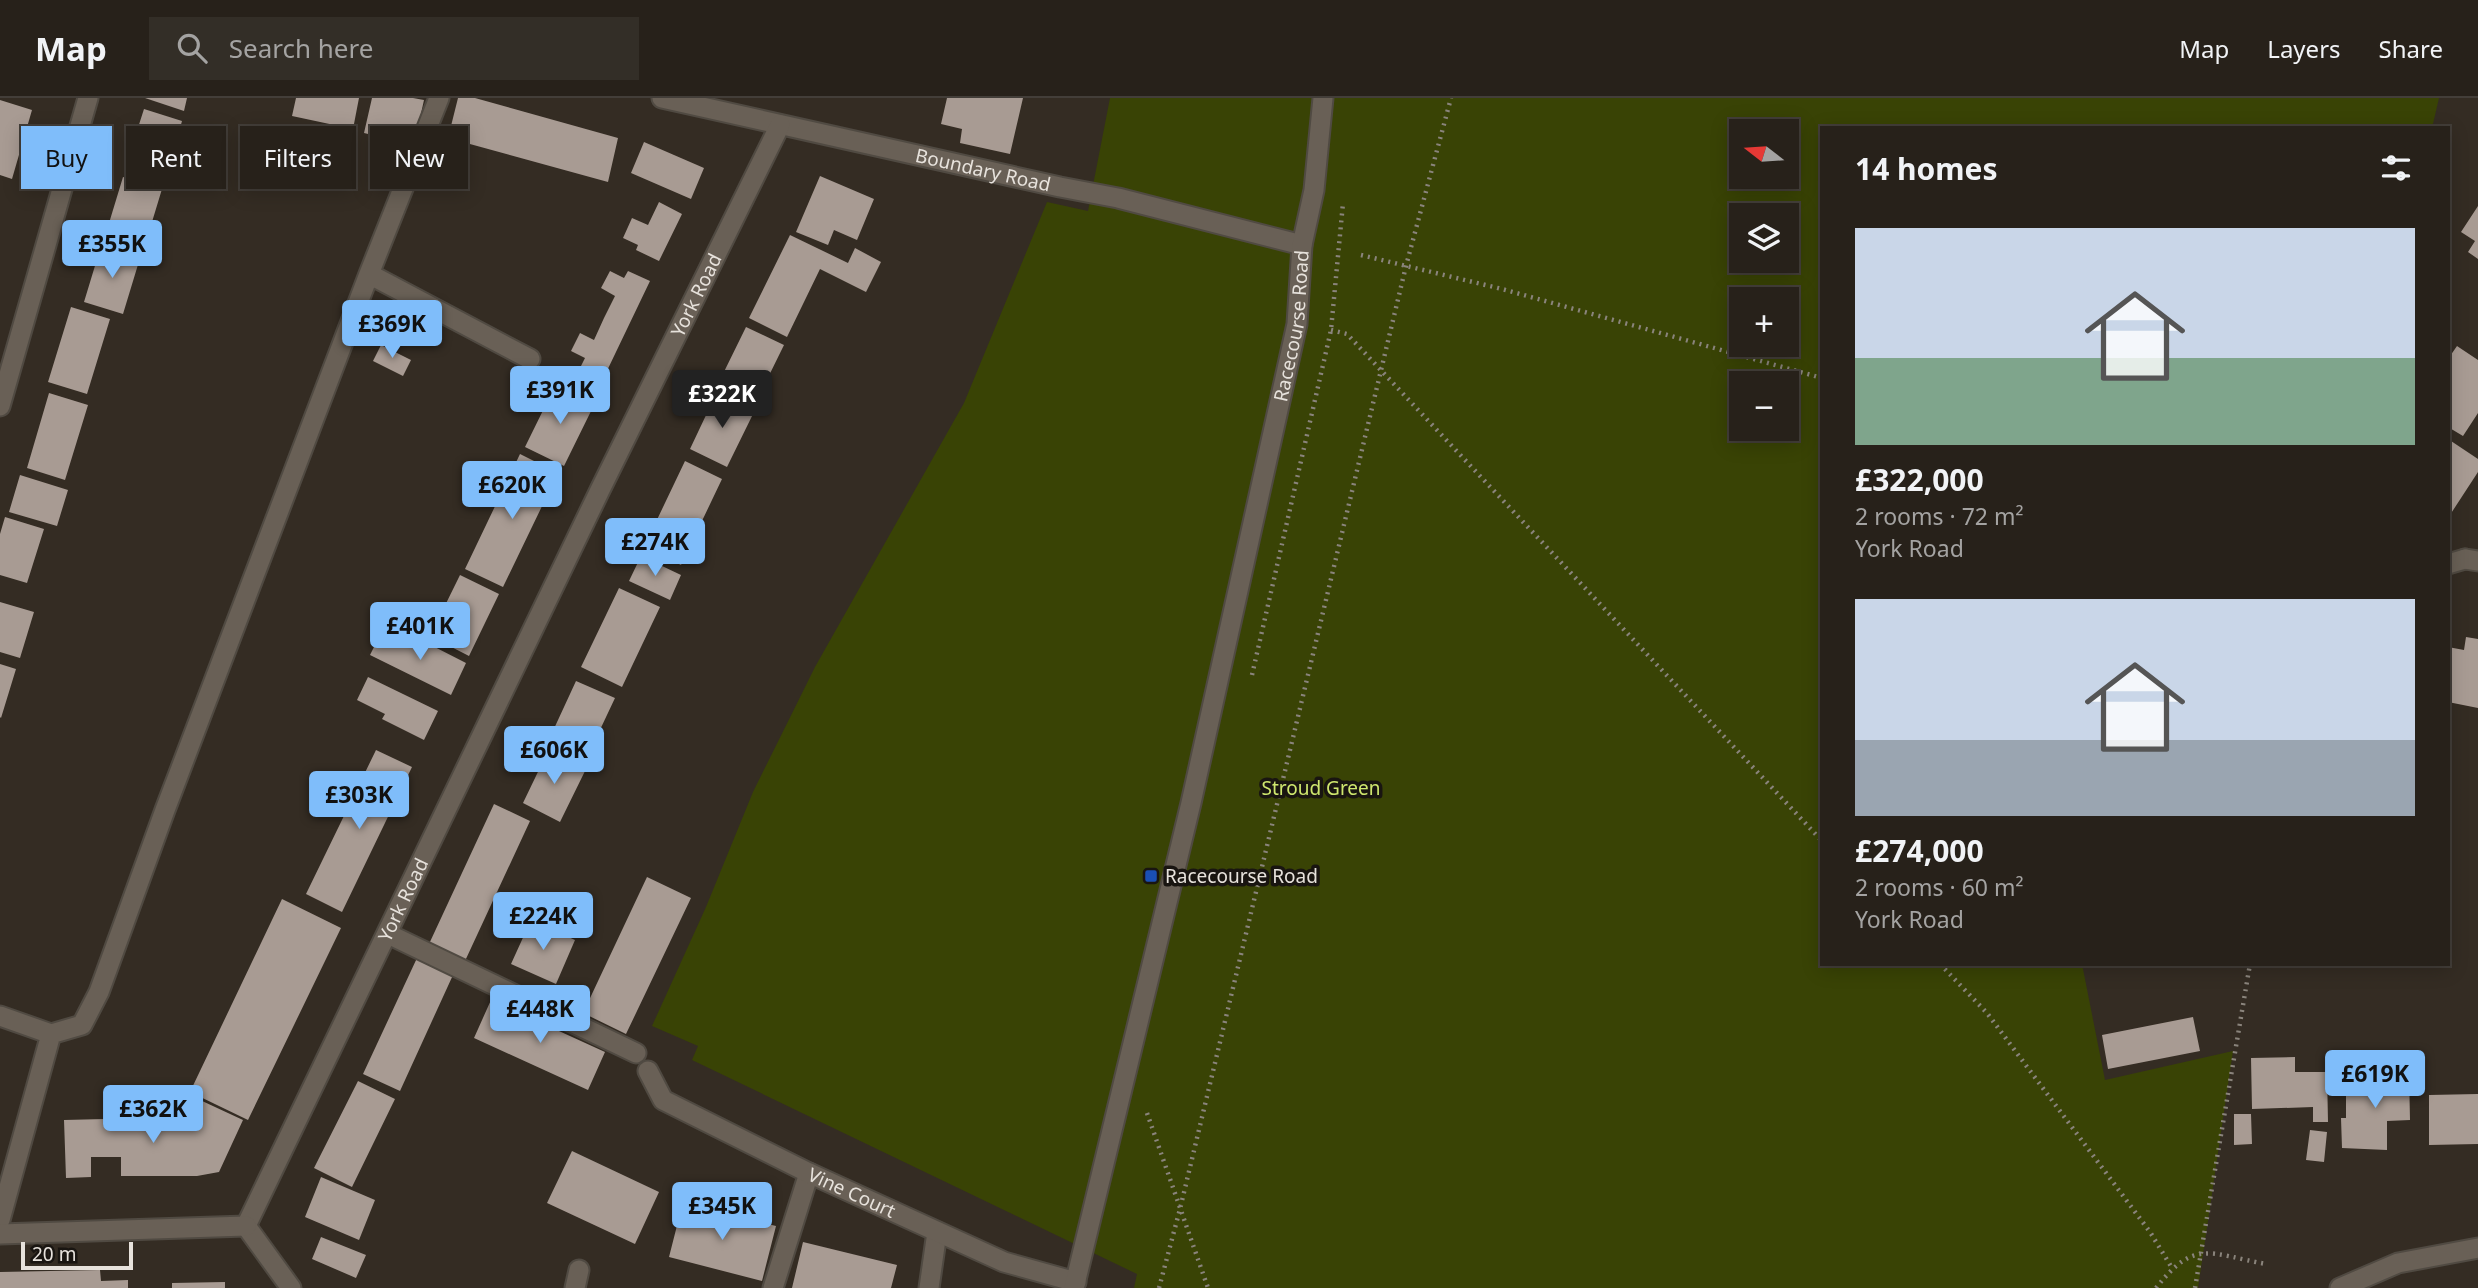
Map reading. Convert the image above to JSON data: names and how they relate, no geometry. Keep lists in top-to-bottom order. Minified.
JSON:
{"streets":{"street":["Boundary Road","York Road","Racecourse Road","Vine Court"]},"crossings":[["Boundary Road","York Road"],["Boundary Road","Racecourse Road"],["Racecourse Road","Vine Court"]],"parks":["Stroud Green"],"places":{"transit":["Racecourse Road"]},"scale_bar":"20 m","north":"left","page":{"header":"Map","search":"Search here","nav":["Map","Layers","Share"],"map_buttons":["+","−"],"chip":["Buy","Rent","Filters","New"],"heading":"14 homes","list":[{"name":"£322,000","note":"2 rooms · 72 m² · York Road"},{"name":"£274,000","note":"2 rooms · 60 m² · York Road"}],"price":["£355K","£369K","£391K","£322K","£620K","£274K","£401K","£606K","£303K","£224K","£448K","£619K","£362K","£345K"],"scale":"20 m"}}
